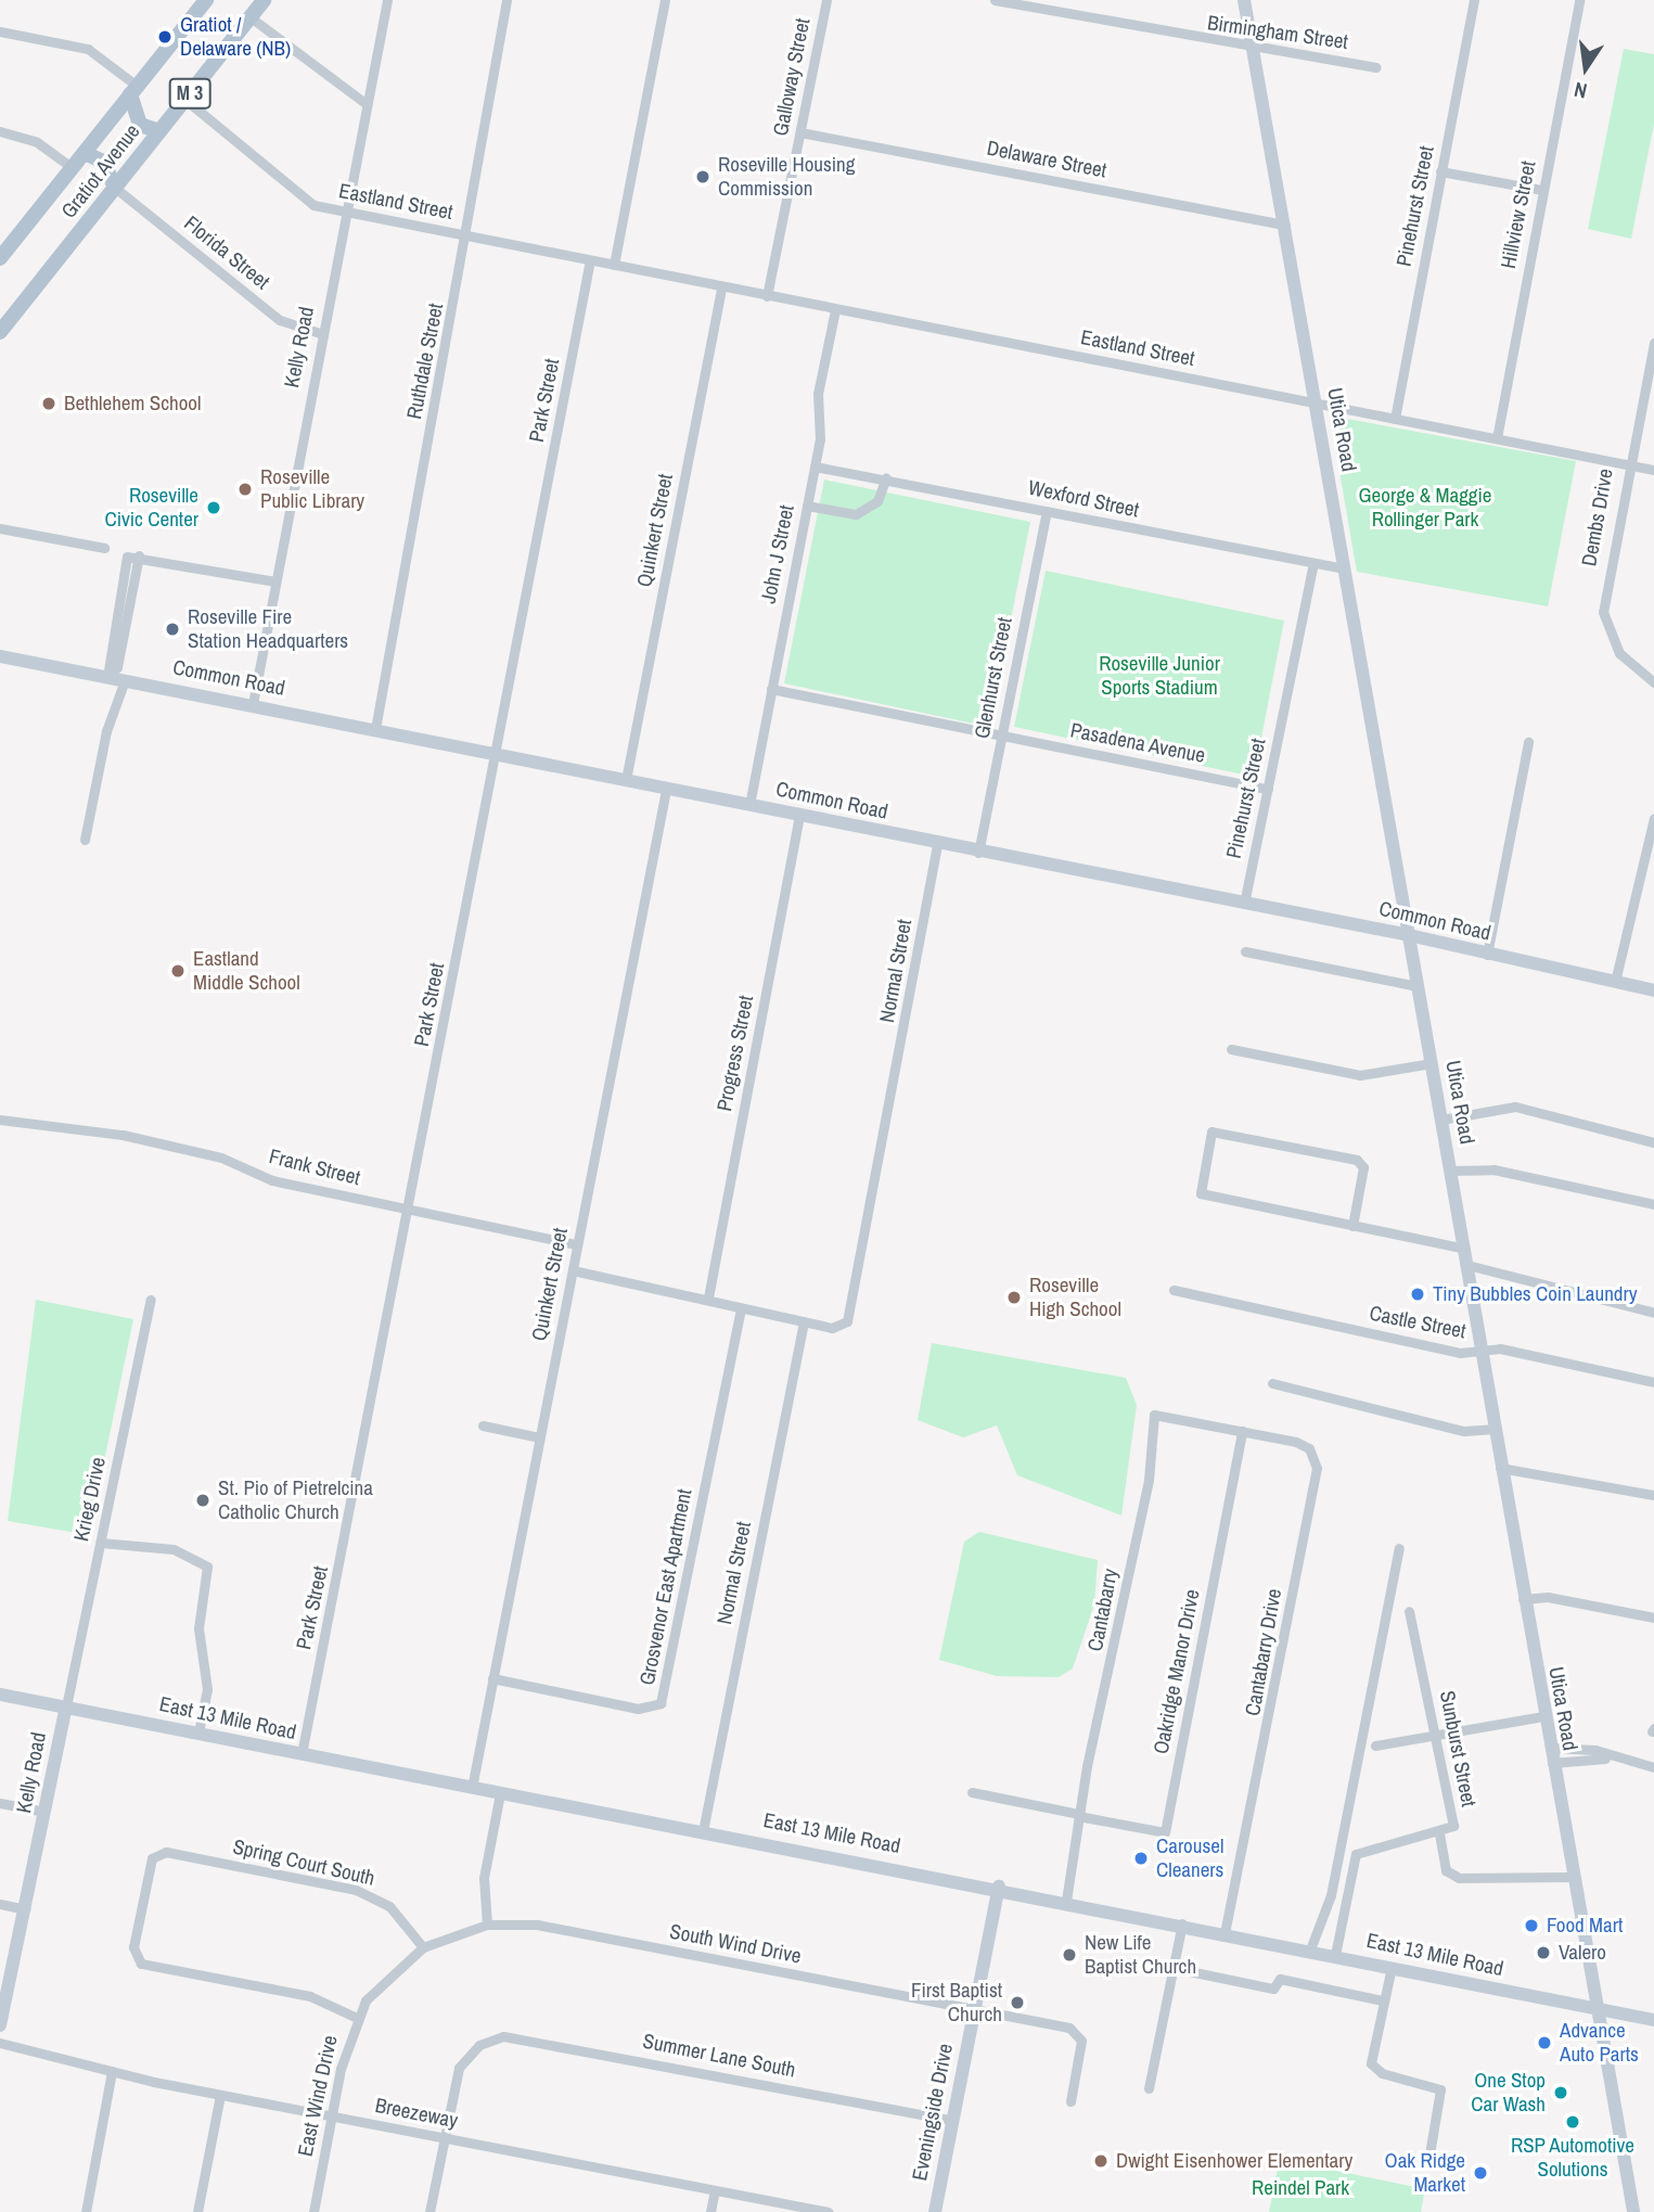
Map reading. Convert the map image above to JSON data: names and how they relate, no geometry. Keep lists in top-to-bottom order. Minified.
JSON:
{"streets":{"main road":["M 3","Gratiot Avenue","Kelly Road","Utica Road","Common Road","East 13 Mile Road","Eveningside Drive"],"street":["Birmingham Street","Galloway Street","Delaware Street","Eastland Street","Pinehurst Street","Hillview Street","Florida Street","Ruthdale Street","Park Street","Wexford Street","Dembs Drive","Quinkert Street","John J Street","Glenhurst Street","Pasadena Avenue","Normal Street","Progress Street","Frank Street","Castle Street","Krieg Drive","Grosvenor East Apartment","Cantabarry","Cantabarry Drive","Oakridge Manor Drive","Sunburst Street","Spring Court South","South Wind Drive","Summer Lane South","East Wind Drive","Breezeway"]},"crossings":[["Birmingham Street","Utica Road"],["Galloway Street","Delaware Street"],["Galloway Street","Eastland Street"],["Delaware Street","Utica Road"],["Gratiot Avenue","Eastland Street"],["Gratiot Avenue","Florida Street"],["Eastland Street","Pinehurst Street"],["Eastland Street","Hillview Street"],["Eastland Street","Kelly Road"],["Eastland Street","Ruthdale Street"],["Eastland Street","Park Street"],["Eastland Street","Utica Road"],["Eastland Street","Dembs Drive"],["Eastland Street","Quinkert Street"],["Eastland Street","John J Street"],["Pinehurst Street","Wexford Street"],["Pinehurst Street","Common Road"],["Pinehurst Street","Pasadena Avenue"],["Florida Street","Kelly Road"],["Kelly Road","Common Road"],["Kelly Road","Krieg Drive"],["Kelly Road","East 13 Mile Road"],["Ruthdale Street","Common Road"],["Park Street","Common Road"],["Park Street","Frank Street"],["Park Street","East 13 Mile Road"],["Utica Road","Wexford Street"],["Utica Road","Common Road"],["Utica Road","Castle Street"],["Utica Road","East 13 Mile Road"],["Wexford Street","John J Street"],["Wexford Street","Glenhurst Street"],["Quinkert Street","Common Road"],["Quinkert Street","Frank Street"],["Quinkert Street","Grosvenor East Apartment"],["Quinkert Street","East 13 Mile Road"],["John J Street","Common Road"],["John J Street","Pasadena Avenue"],["Common Road","Glenhurst Street"],["Common Road","Normal Street"],["Common Road","Progress Street"],["Glenhurst Street","Pasadena Avenue"],["Normal Street","East 13 Mile Road"],["Krieg Drive","East 13 Mile Road"],["Cantabarry","Cantabarry Drive"],["Cantabarry","Oakridge Manor Drive"],["Cantabarry","East 13 Mile Road"],["Cantabarry Drive","Oakridge Manor Drive"],["Cantabarry Drive","East 13 Mile Road"],["East 13 Mile Road","Sunburst Street"],["East 13 Mile Road","Eveningside Drive"],["Spring Court South","East Wind Drive"],["South Wind Drive","East Wind Drive"],["South Wind Drive","Eveningside Drive"],["Summer Lane South","Eveningside Drive"],["Summer Lane South","Breezeway"],["East Wind Drive","Breezeway"]],"parks":["George & Maggie Rollinger Park","Roseville Junior Sports Stadium","Reindel Park"],"places":["Gratiot / Delaware (NB)","Roseville Housing Commission","Bethlehem School","Roseville Public Library","Roseville Civic Center","Roseville Fire Station Headquarters","Eastland Middle School","Tiny Bubbles Coin Laundry","Roseville High School","St. Pio of Pietrelcina Catholic Church","Carousel Cleaners","Food Mart","Valero","New Life Baptist Church","First Baptist Church","Advance Auto Parts","One Stop Car Wash","RSP Automotive Solutions","Dwight Eisenhower Elementary","Oak Ridge Market"],"north":"bottom"}
